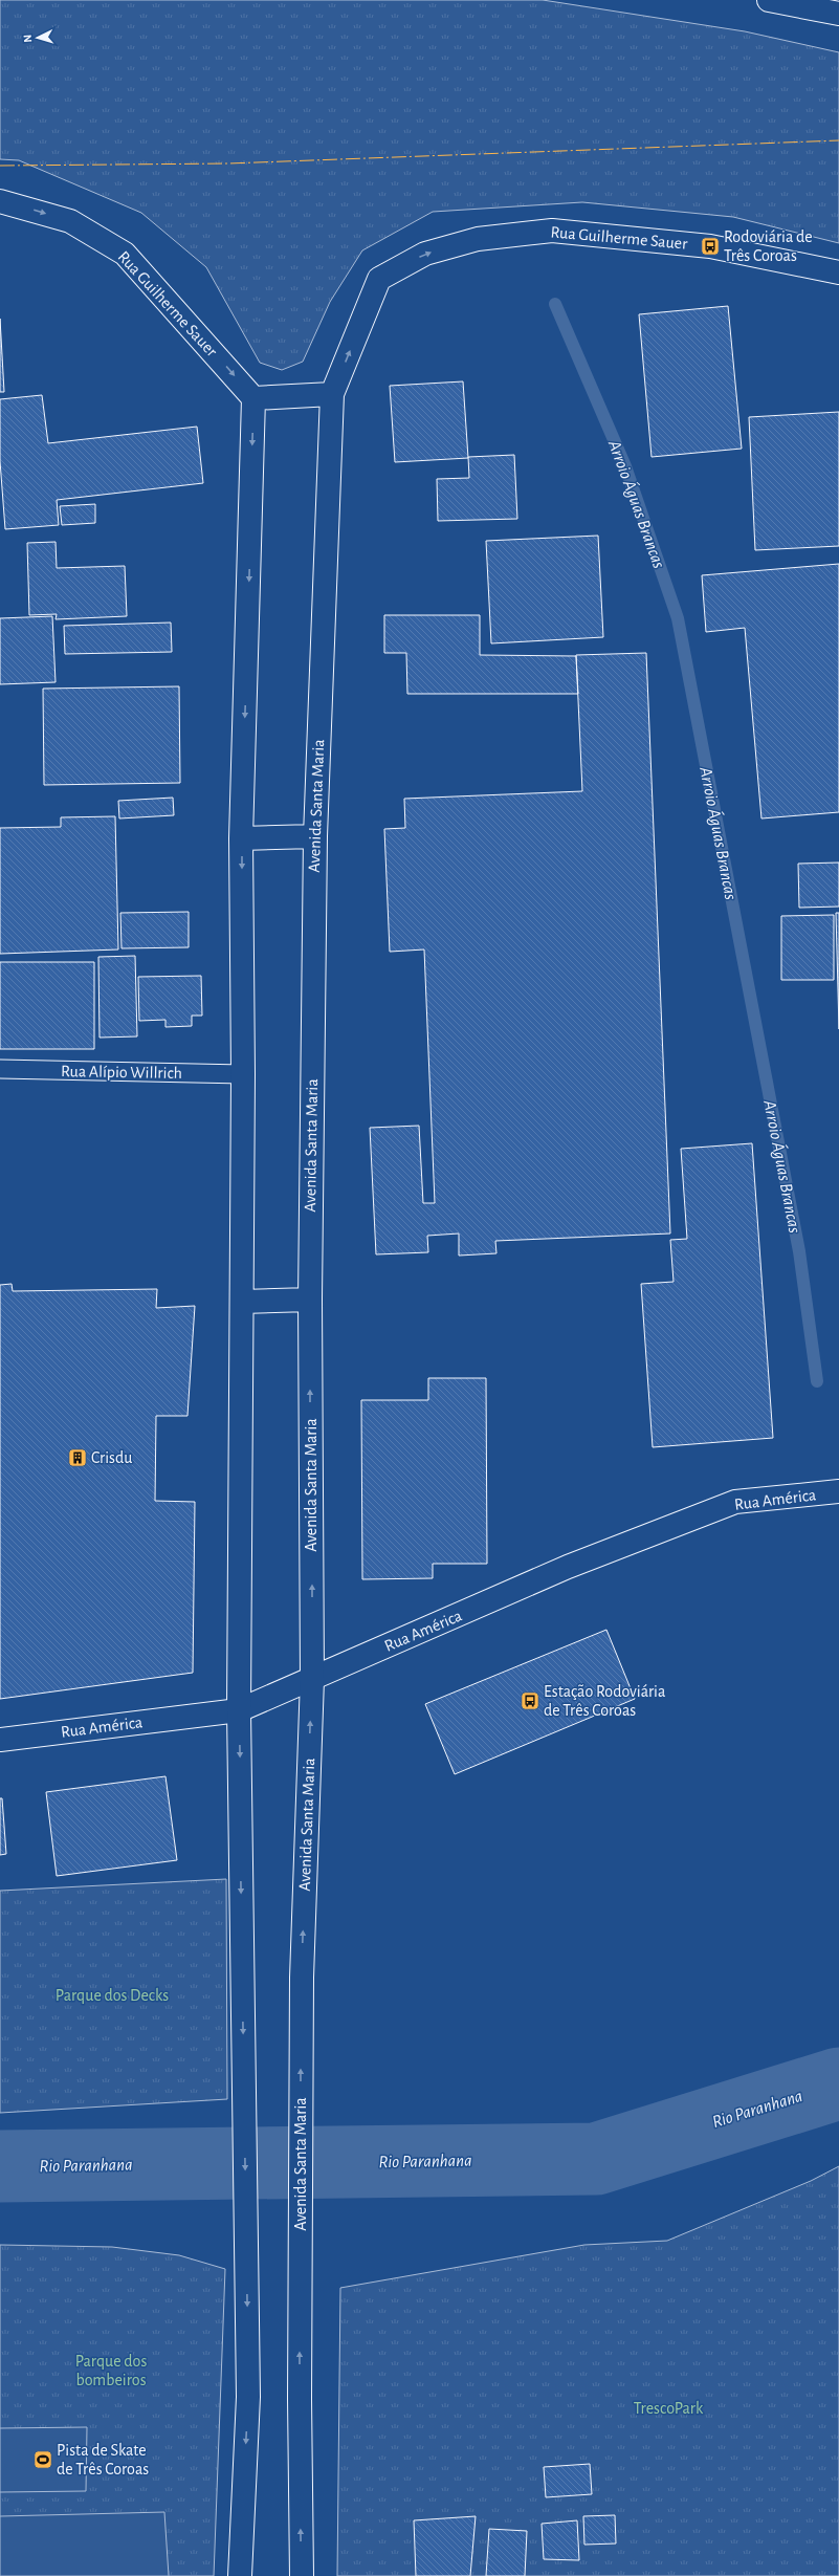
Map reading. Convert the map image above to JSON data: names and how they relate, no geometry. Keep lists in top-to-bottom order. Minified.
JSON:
{"streets":{"main road":["Rua Guilherme Sauer","Avenida Santa Maria","Rua América"],"lane":["Rua Alípio Willrich"]},"crossings":[["Rua Guilherme Sauer","Avenida Santa Maria"],["Avenida Santa Maria","Rua América"]],"one_way":["Rua Guilherme Sauer"],"water":["Arroio Águas Brancas","Rio Paranhana"],"parks":["Parque dos Decks","Parque dos bombeiros","TrescoPark"],"places":{"bus stop":["Rodoviária de Três Coroas","Estação Rodoviária de Três Coroas"],"building":["Crisdu"],"sports":["Pista de Skate de Três Coroas"]},"north":"left"}
